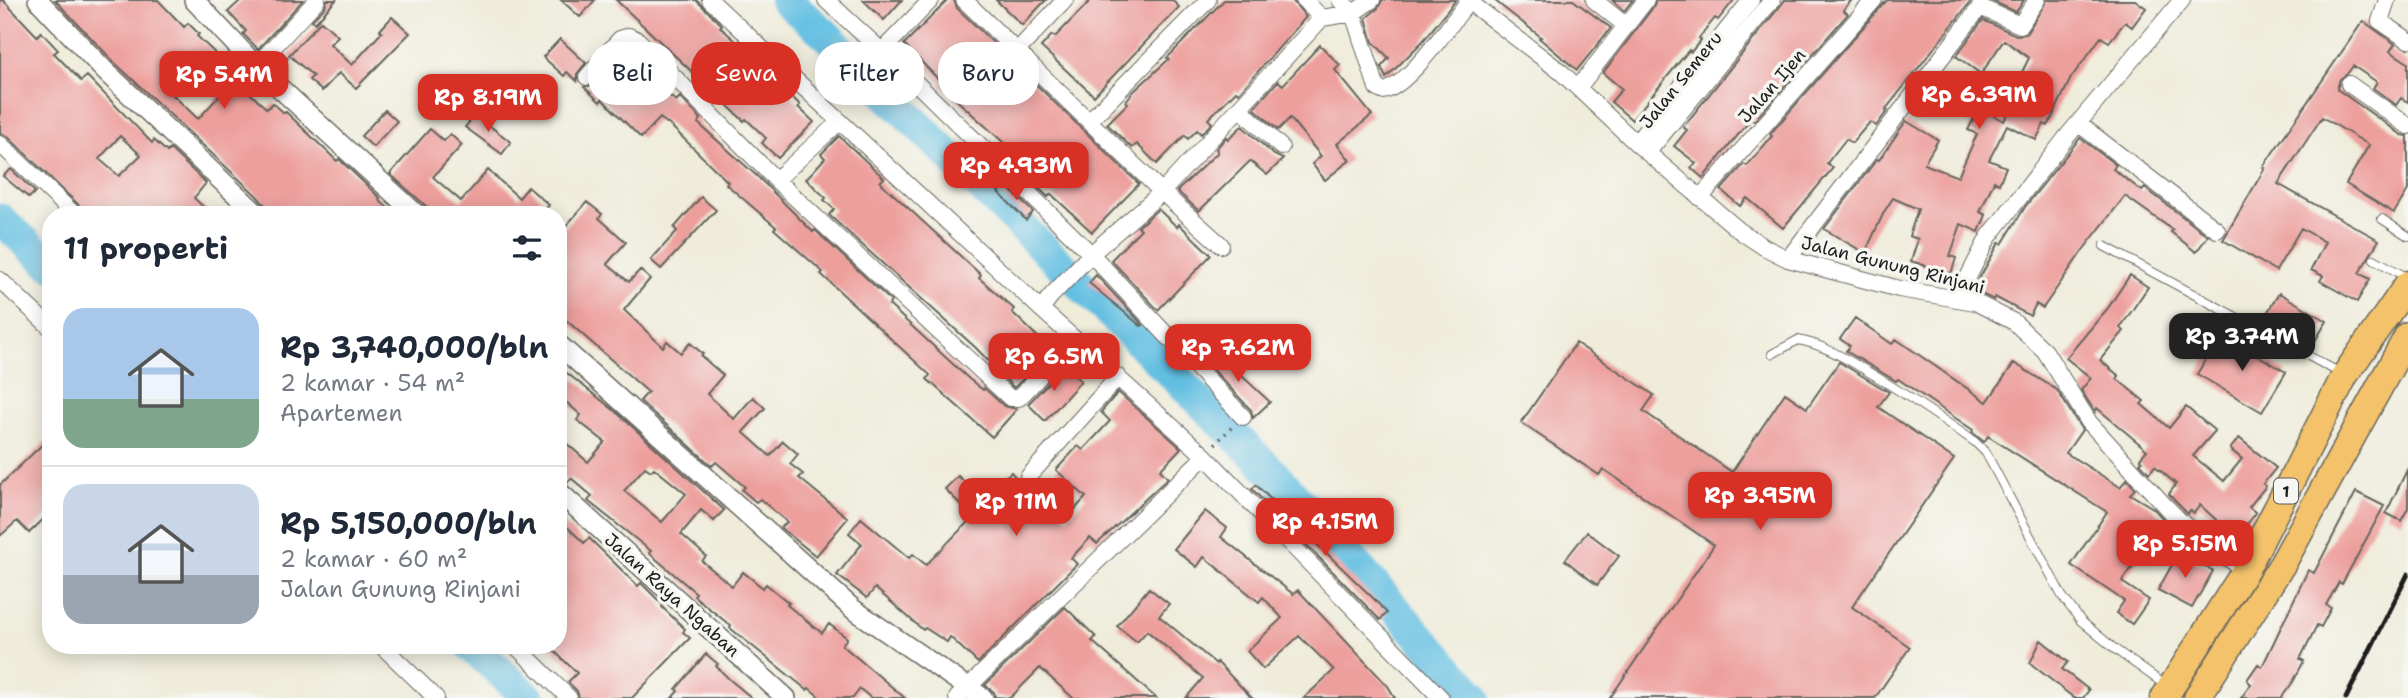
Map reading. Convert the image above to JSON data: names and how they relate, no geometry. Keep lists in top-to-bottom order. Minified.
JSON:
{"streets":{"highway":["1"],"street":["Jalan Semeru","Jalan Ijen","Jalan Gunung Rinjani","Jalan Raya Ngaban"]},"crossings":[["Jalan Semeru","Jalan Gunung Rinjani"],["Jalan Ijen","Jalan Gunung Rinjani"],["Jalan Gunung Rinjani","1"]],"page":{"chip":["Beli","Sewa","Filter","Baru"],"price":["Rp 5.4M","Rp 6.39M","Rp 8.19M","Rp 4.93M","Rp 3.74M","Rp 7.62M","Rp 6.5M","Rp 3.95M","Rp 11M","Rp 4.15M","Rp 5.15M"],"heading":"11 properti","list":[{"name":"Rp 3,740,000/bln","note":"2 kamar · 54 m² · Apartemen"},{"name":"Rp 5,150,000/bln","note":"2 kamar · 60 m² · Jalan Gunung Rinjani"}]}}
